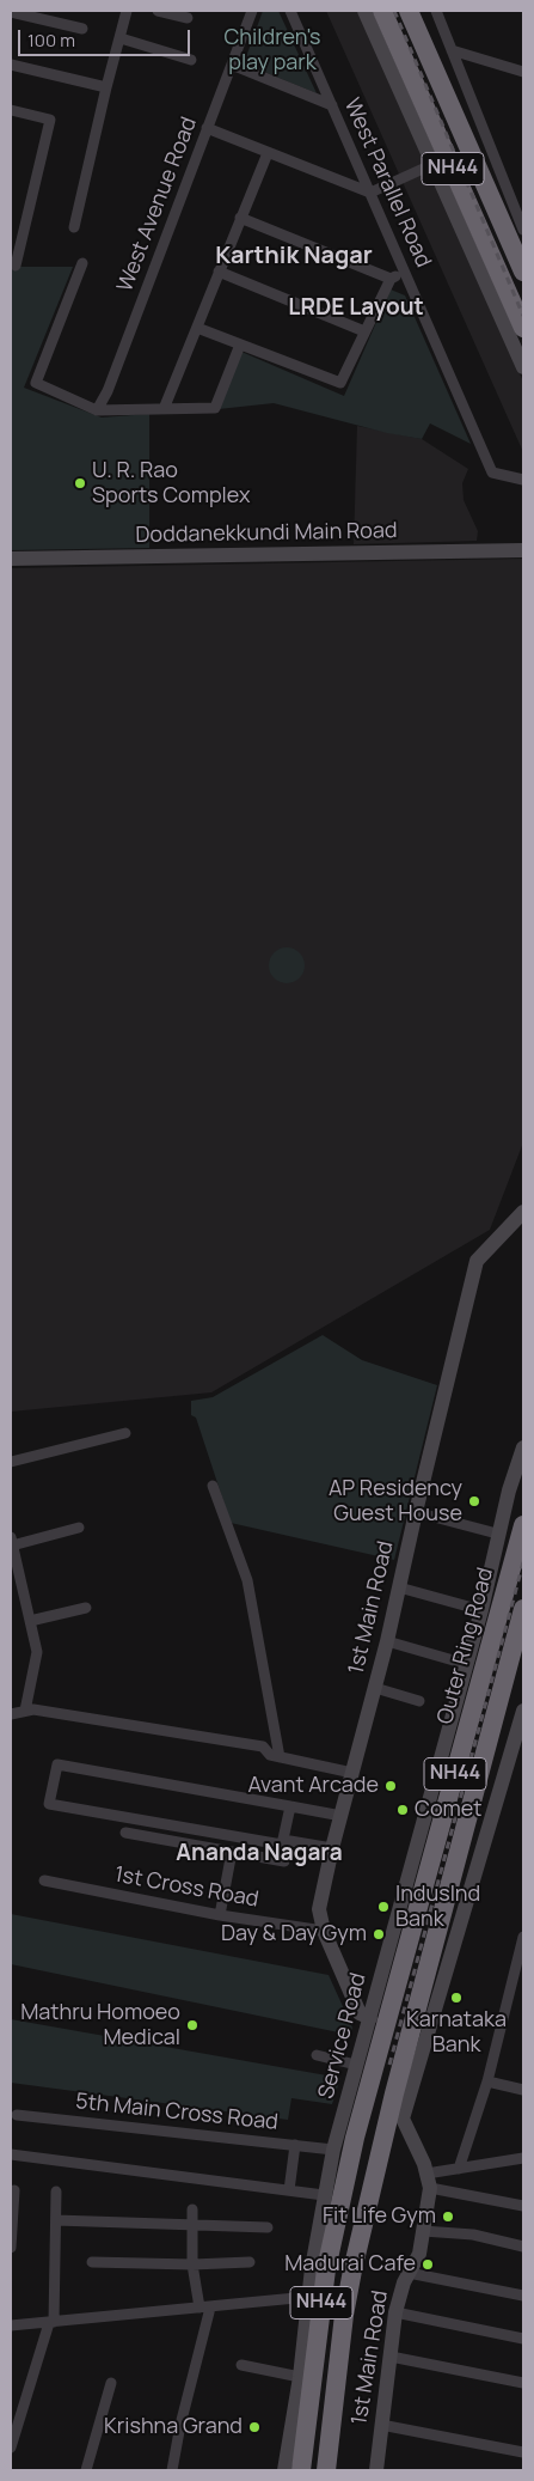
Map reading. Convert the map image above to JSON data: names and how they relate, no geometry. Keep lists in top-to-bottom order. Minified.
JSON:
{"streets":{"highway":["NH44","Outer Ring Road"],"street":["West Parallel Road","West Avenue Road","Doddanekkundi Main Road","1st Main Road","1st Cross Road","Service Road","5th Main Cross Road"]},"crossings":[["NH44","1st Main Road"],["NH44","Outer Ring Road"],["NH44","Service Road"],["1st Main Road","Outer Ring Road"],["1st Main Road","1st Cross Road"],["1st Main Road","Service Road"],["Outer Ring Road","Service Road"],["Service Road","5th Main Cross Road"]],"districts":["Karthik Nagar","LRDE Layout","Ananda Nagara"],"parks":["Children's play park"],"places":["U. R. Rao Sports Complex","AP Residency Guest House","Avant Arcade","Comet","IndusInd Bank","Day & Day Gym","Karnataka Bank","Mathru Homoeo Medical","Fit Life Gym","Madurai Cafe","Krishna Grand"],"scale_bar":"100 m"}
